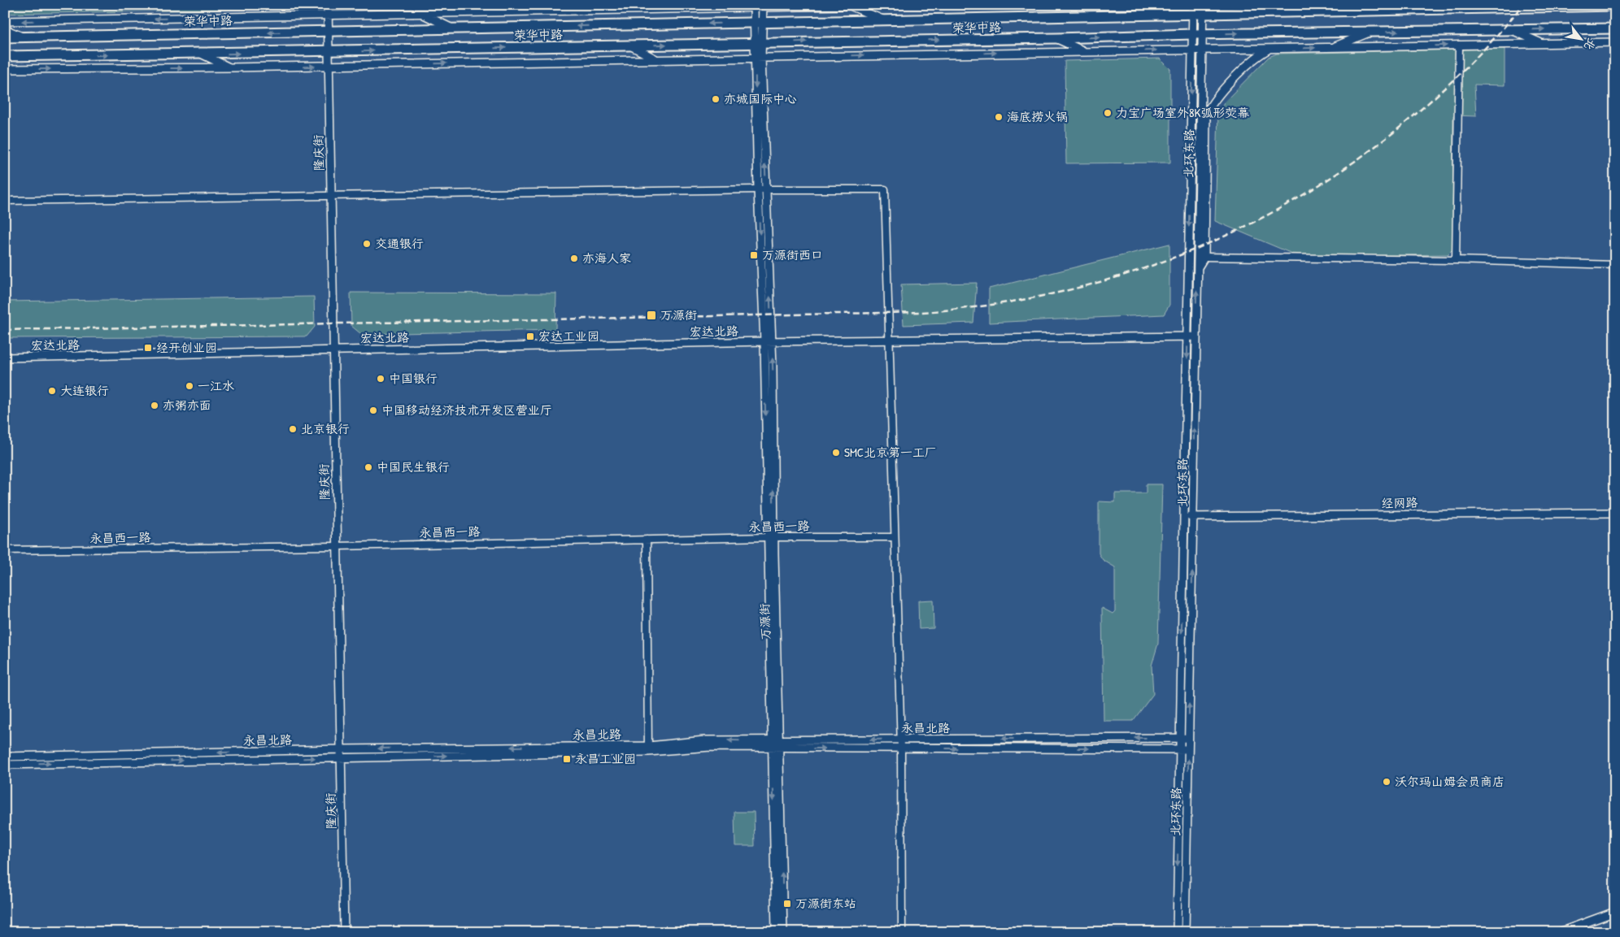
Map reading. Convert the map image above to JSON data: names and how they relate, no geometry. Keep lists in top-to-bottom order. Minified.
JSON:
{"streets":{"main road":["荣华中路"],"street":["隆庆街","北环东路","宏达北路","经网路","永昌西一路","万源街","永昌北路"]},"crossings":[["荣华中路","隆庆街"],["荣华中路","北环东路"],["荣华中路","万源街"],["隆庆街","宏达北路"],["隆庆街","永昌西一路"],["隆庆街","永昌北路"],["北环东路","宏达北路"],["北环东路","经网路"],["北环东路","永昌北路"],["宏达北路","万源街"],["永昌西一路","万源街"],["万源街","永昌北路"]],"places":{"other":["亦城国际中心","力宝广场室外8K弧形荧幕","海底捞火锅","交通银行","亦海人家","中国银行","一江水","大连银行","亦粥亦面","中国移动经济技术开发区营业厅","北京银行","SMC北京第一工厂","中国民生银行","沃尔玛山姆会员商店"],"transit":["万源街西口","万源街","宏达工业园","经开创业园","永昌工业园","万源街东站"]},"north":"bottom right"}
